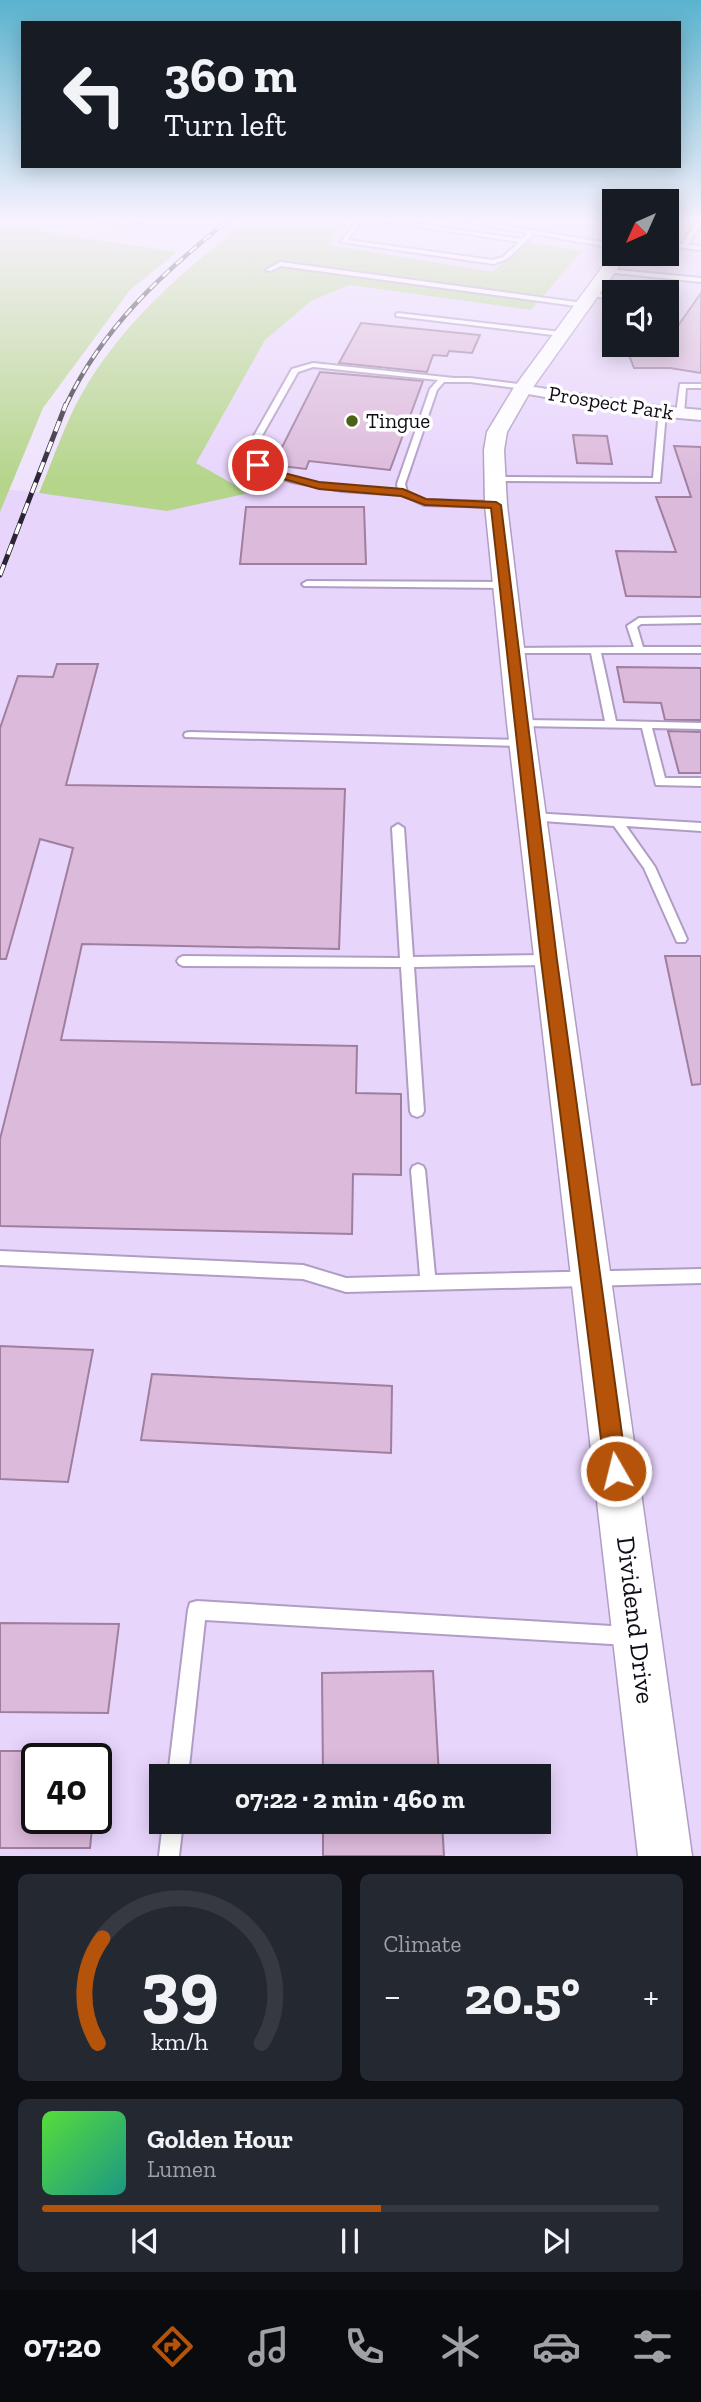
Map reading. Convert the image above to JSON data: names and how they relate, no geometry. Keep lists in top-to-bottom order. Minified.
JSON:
{"streets":{"street":["Prospect Park","Dividend Drive"]},"crossings":[["Prospect Park","Dividend Drive"]],"places":["Tingue"],"north":"bottom left","page":{"turn":["360 m","Turn left"],"limit":"40","trip":"07:22 · 2 min · 460 m","tile":"Climate","heat":["−","20.5°","+"],"song":["Golden Hour","Lumen"],"tabs":"07:20","gauge":["39","km/h"]}}
